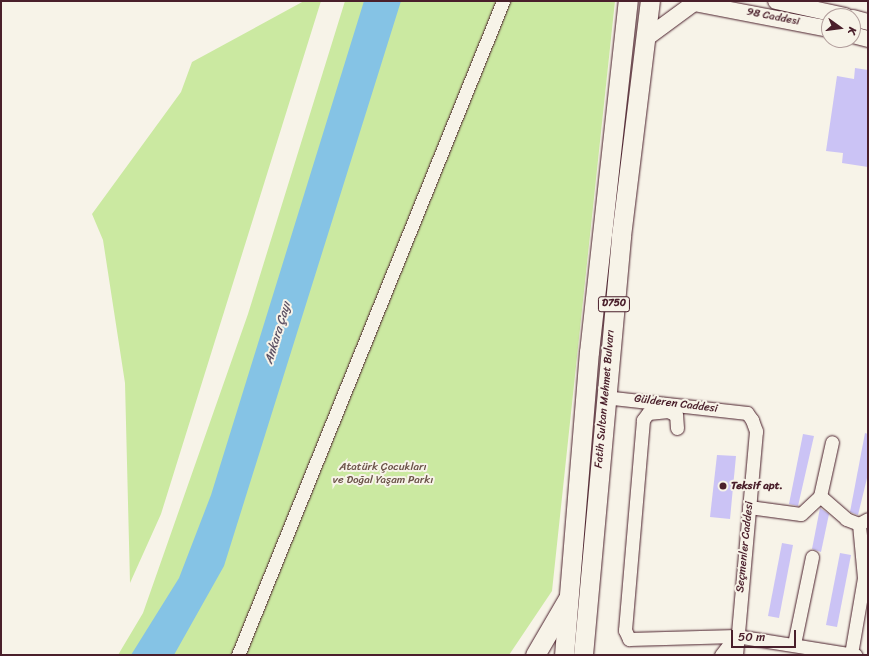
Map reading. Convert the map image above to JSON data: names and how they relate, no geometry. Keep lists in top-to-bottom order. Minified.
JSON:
{"streets":{"highway":["D750","Fatih Sultan Mehmet Bulvarı"],"main road":["98 Caddesi"],"street":["Gülderen Caddesi","Seçmenler Caddesi"]},"crossings":[["98 Caddesi","Fatih Sultan Mehmet Bulvarı"],["Fatih Sultan Mehmet Bulvarı","Gülderen Caddesi"],["Gülderen Caddesi","Seçmenler Caddesi"]],"water":["Ankara Çayı"],"parks":["Atatürk Çocukları ve Doğal Yaşam Parkı"],"places":["Teksif apt."],"scale_bar":"50 m","north":"right"}
